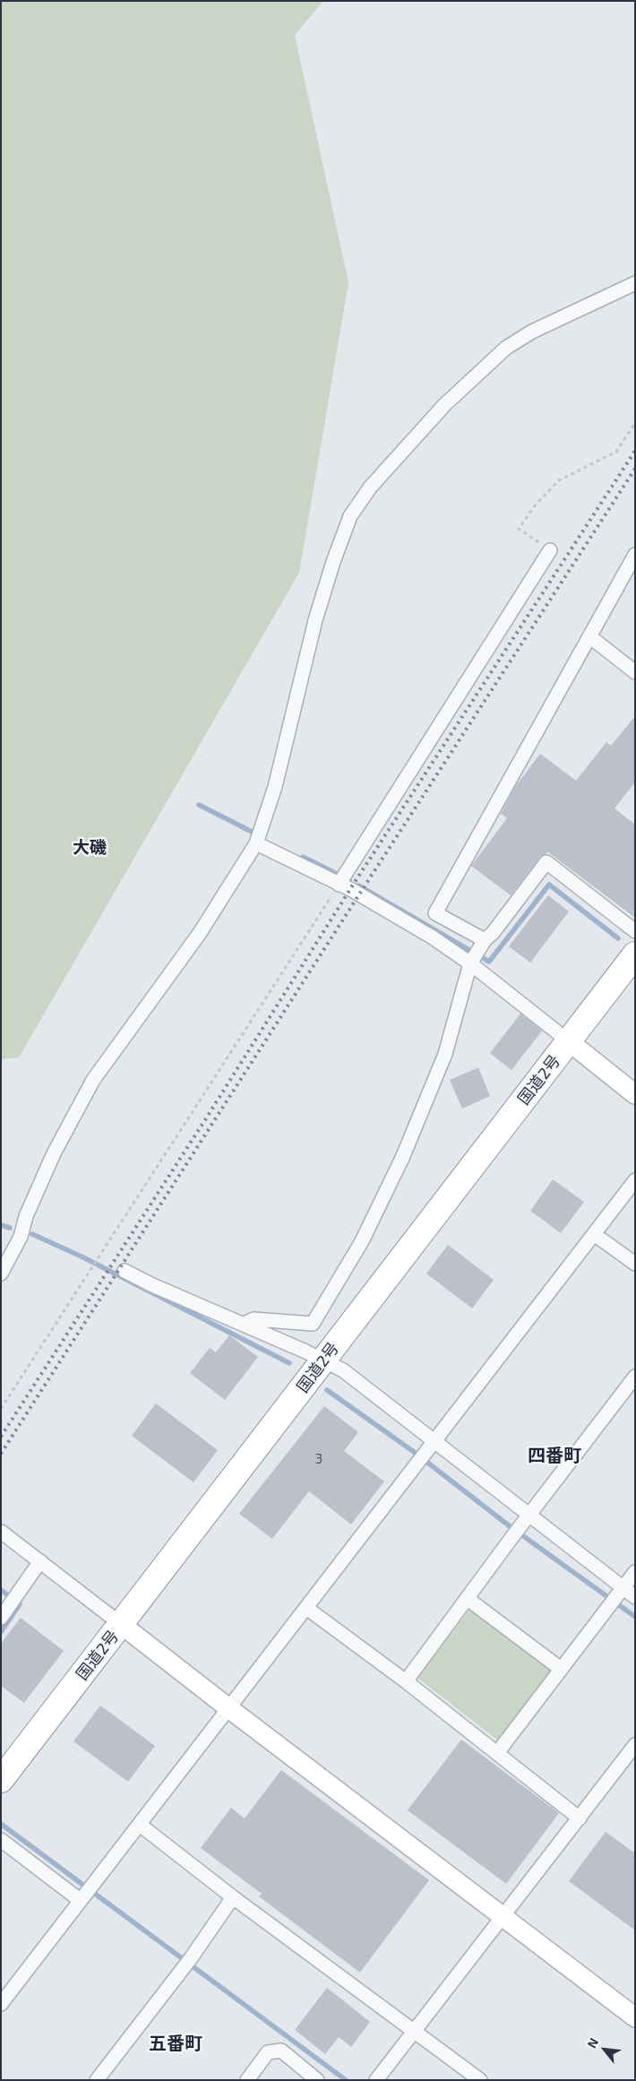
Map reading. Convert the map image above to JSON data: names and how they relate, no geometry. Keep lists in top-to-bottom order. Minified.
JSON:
{"streets":{"highway":["国道2号"]},"districts":["大磯","四番町","五番町"],"house_numbers":["3"],"north":"top left"}
